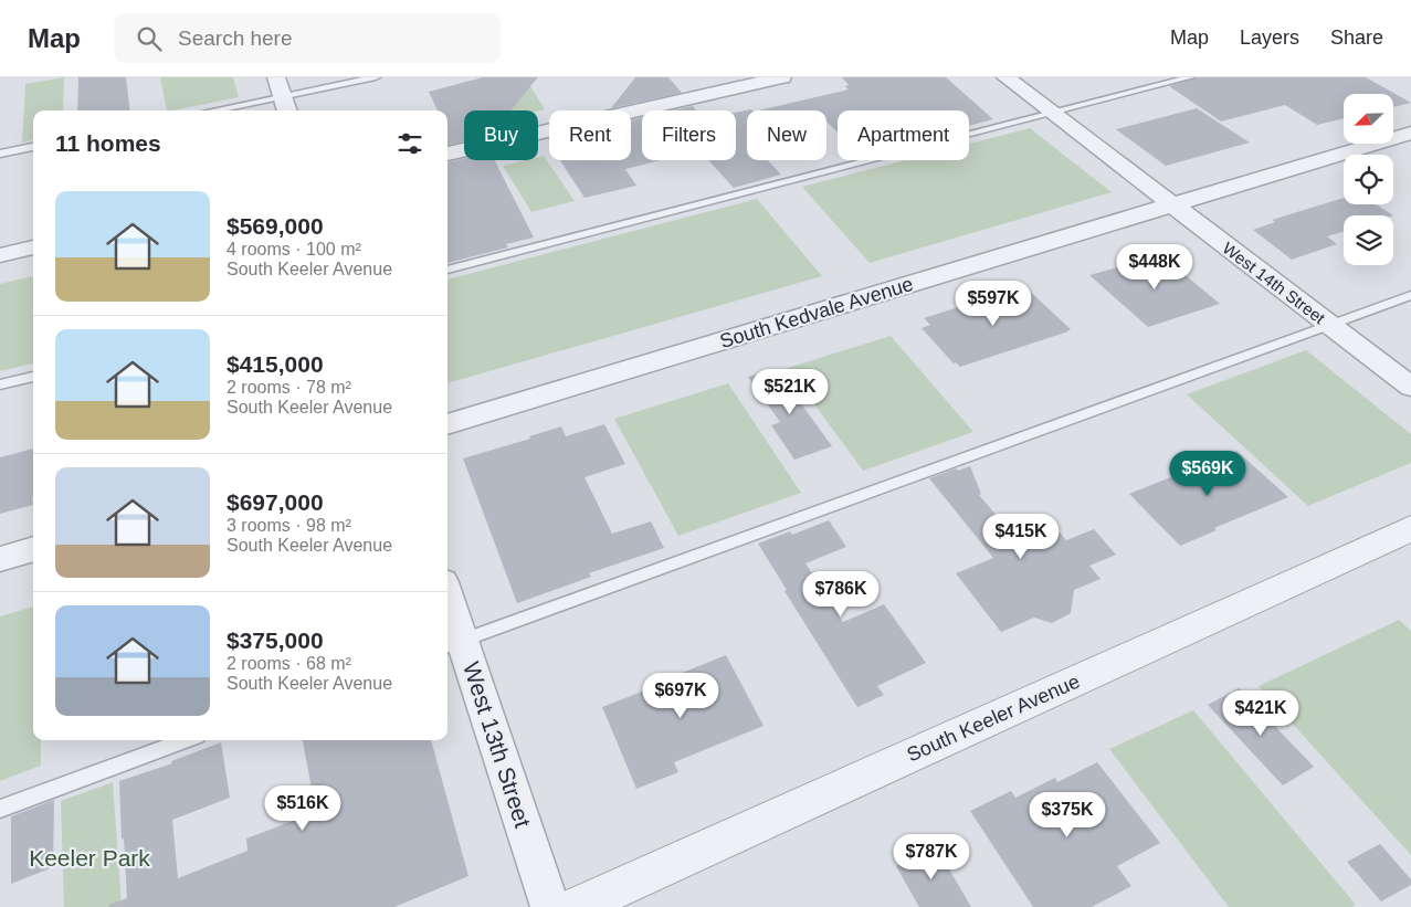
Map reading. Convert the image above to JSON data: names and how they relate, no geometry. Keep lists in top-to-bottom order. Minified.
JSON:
{"streets":{"street":["West 14th Street","South Kedvale Avenue","South Keeler Avenue","West 13th Street"]},"crossings":[["West 14th Street","South Kedvale Avenue"]],"parks":["Keeler Park"],"north":"bottom left","page":{"header":"Map","search":"Search here","nav":["Map","Layers","Share"],"chip":["Buy","Rent","Filters","New","Apartment"],"heading":"11 homes","list":[{"name":"$569,000","note":"4 rooms · 100 m² · South Keeler Avenue"},{"name":"$415,000","note":"2 rooms · 78 m² · South Keeler Avenue"},{"name":"$697,000","note":"3 rooms · 98 m² · South Keeler Avenue"},{"name":"$375,000","note":"2 rooms · 68 m² · South Keeler Avenue"}],"price":["$448K","$597K","$521K","$569K","$415K","$786K","$697K","$421K","$516K","$375K","$787K"]}}
